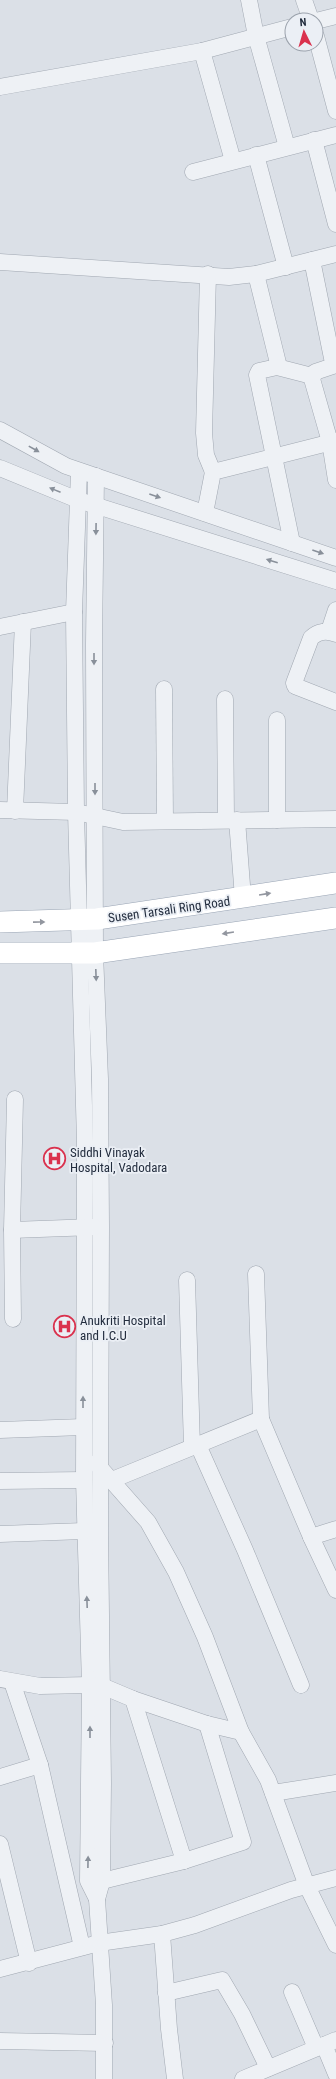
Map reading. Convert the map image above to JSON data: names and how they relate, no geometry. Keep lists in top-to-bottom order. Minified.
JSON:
{"streets":{"main road":["Susen Tarsali Ring Road"]},"places":{"hospital":["Siddhi Vinayak Hospital, Vadodara","Anukriti Hospital and I.C.U"]},"north":"top"}
